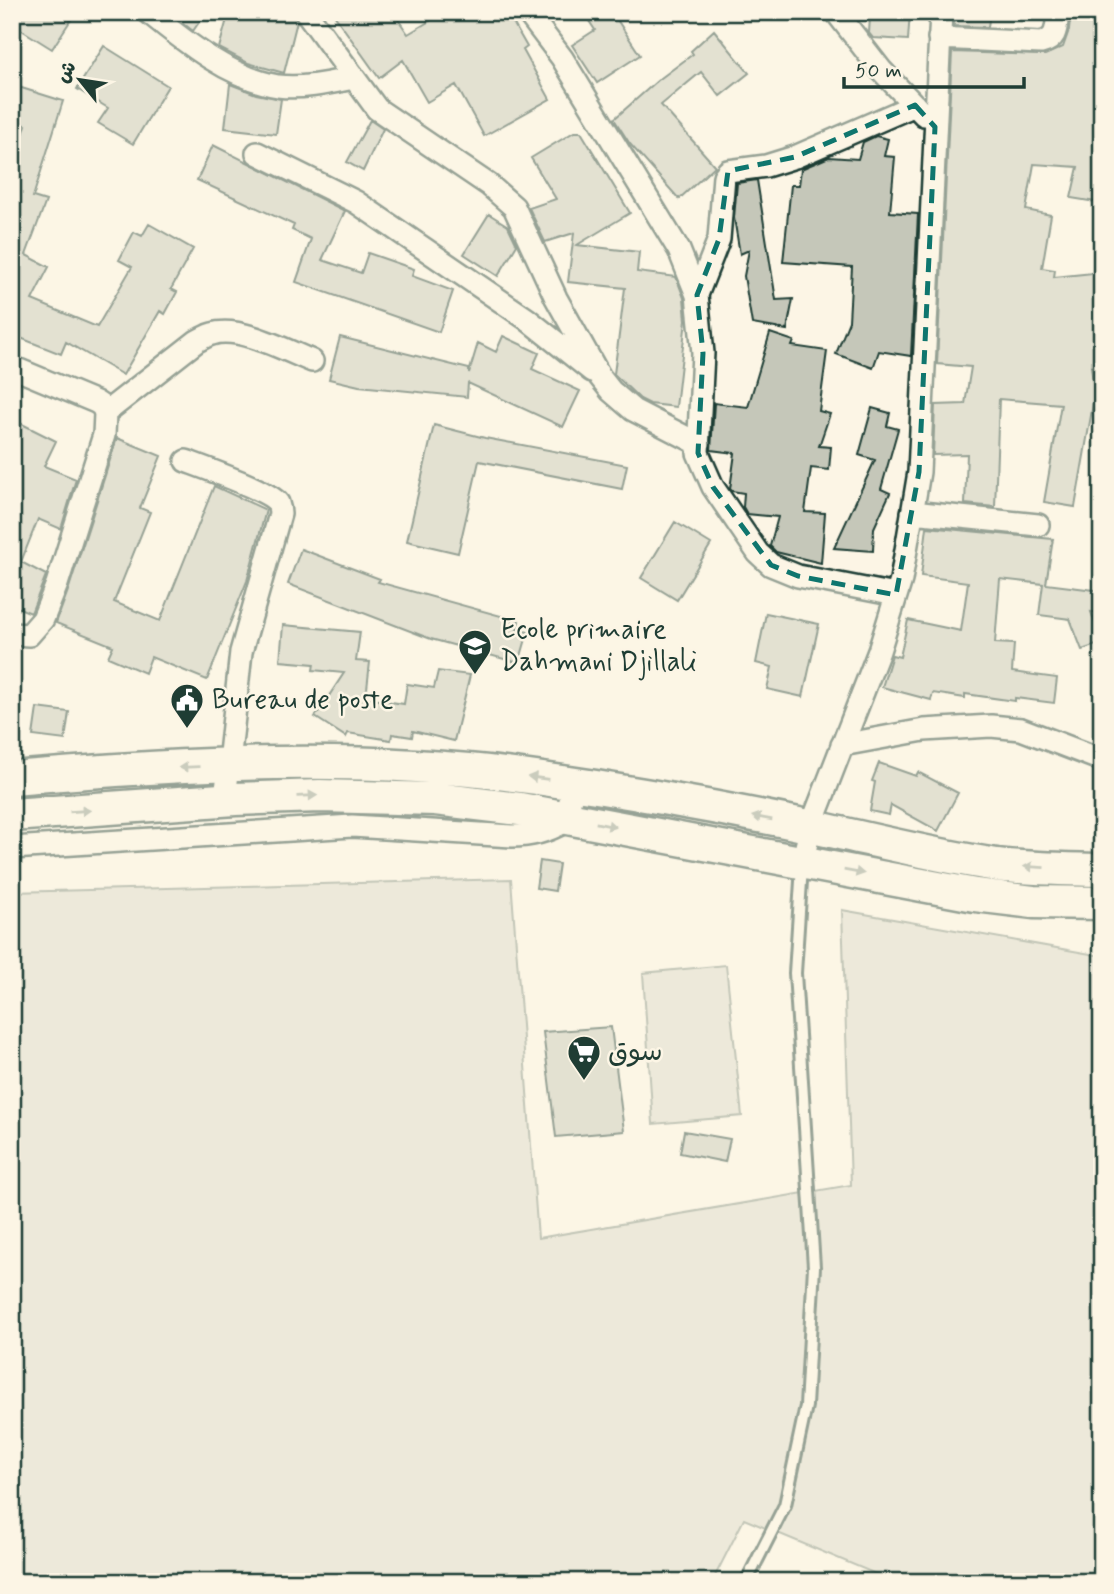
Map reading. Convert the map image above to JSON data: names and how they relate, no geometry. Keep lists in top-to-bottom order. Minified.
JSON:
{"places":{"school or university":["Ecole primaire Dahmani Djillali"],"public building":["Bureau de poste"],"supermarket":["سوق"]},"scale_bar":"50 m","north":"top left"}
